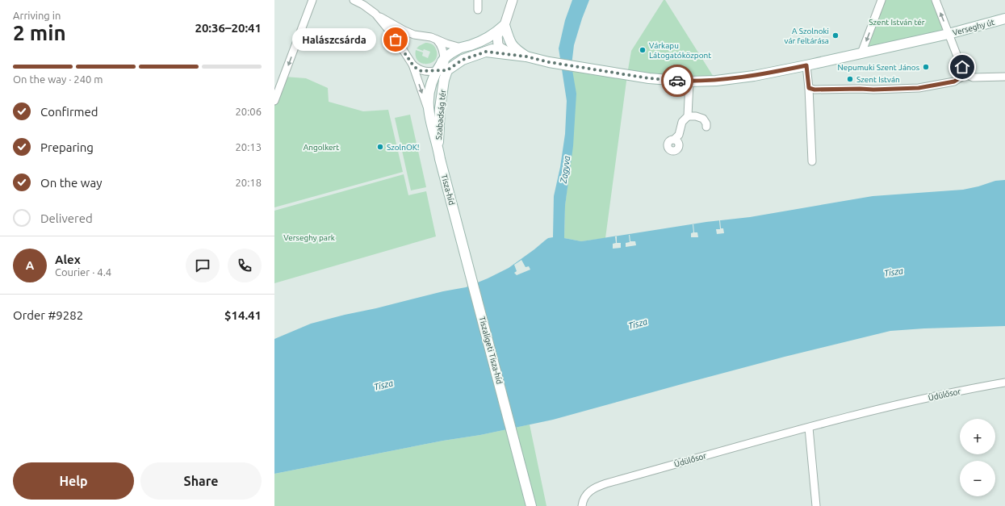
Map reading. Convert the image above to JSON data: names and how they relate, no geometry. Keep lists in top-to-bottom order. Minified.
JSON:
{"streets":{"main road":["Verseghy út","Szabadság tér","Tisza-híd","Tiszaligeti Tisza-híd"],"street":["Üdülősor"]},"crossings":[["Szabadság tér","Tisza-híd"],["Tisza-híd","Tiszaligeti Tisza-híd"]],"water":["Zagyva","Tisza"],"parks":["Szent István tér","Angolkert","Verseghy park"],"places":["A Szolnoki vár feltárása","Halászcsárda","Várkapu Látogatóközpont","Nepumuki Szent János","Szent István","SzolnOK!"],"page":{"heading":["2 min","Arriving in","20:36–20:41"],"panel":["Alex","Courier · 4.4","Order #9282","$14.41"],"bubble":"Halászcsárda","bar":"On the way · 240 m","list":[["Confirmed","20:06"],["Preparing","20:13"],["On the way","20:18"],"Delivered"],"round":"A","map_buttons":["+","−"],"buttons":["Help","Share"]}}
